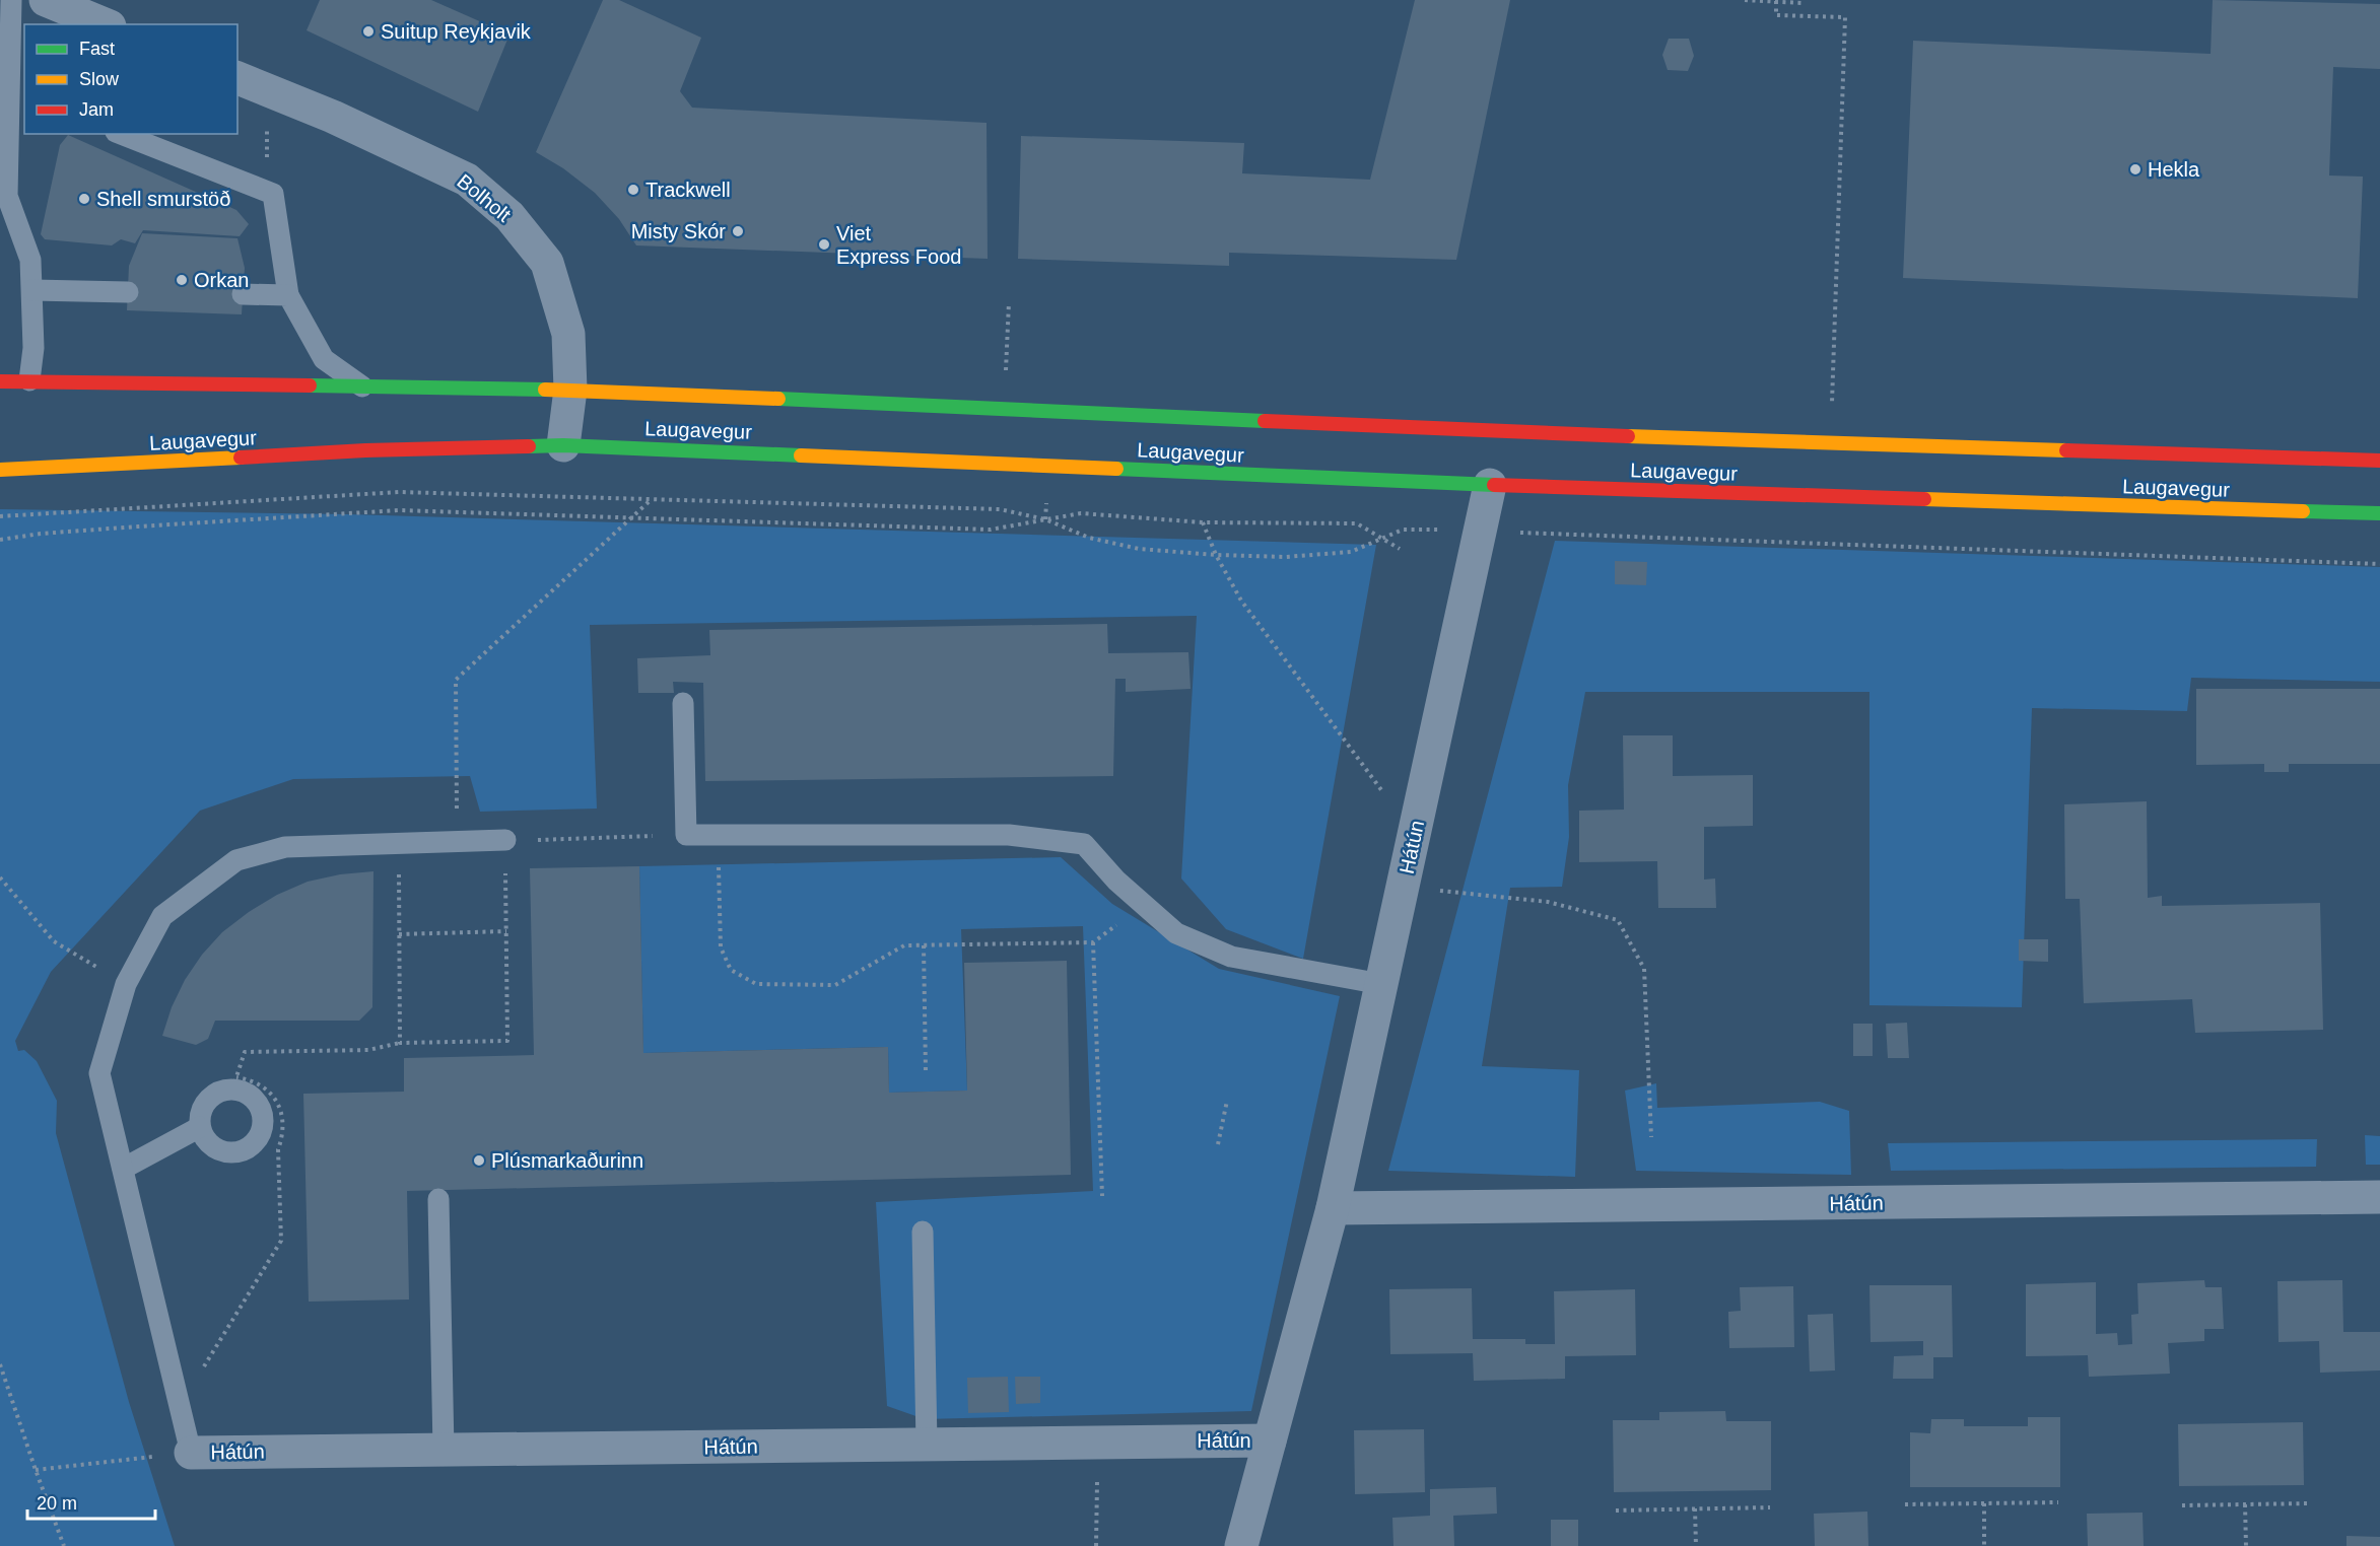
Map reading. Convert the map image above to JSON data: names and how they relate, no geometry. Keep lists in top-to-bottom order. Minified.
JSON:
{"streets":{"main road":["Laugavegur"],"street":["Bolholt","Hátún"]},"crossings":[["Bolholt","Laugavegur"],["Laugavegur","Hátún"]],"places":["Suitup Reykjavik","Hekla","Trackwell","Shell smurstöð","Misty Skór","Viet Express Food","Orkan","Plúsmarkaðurinn"],"legend":["Fast","Slow","Jam"],"scale_bar":"20 m"}
